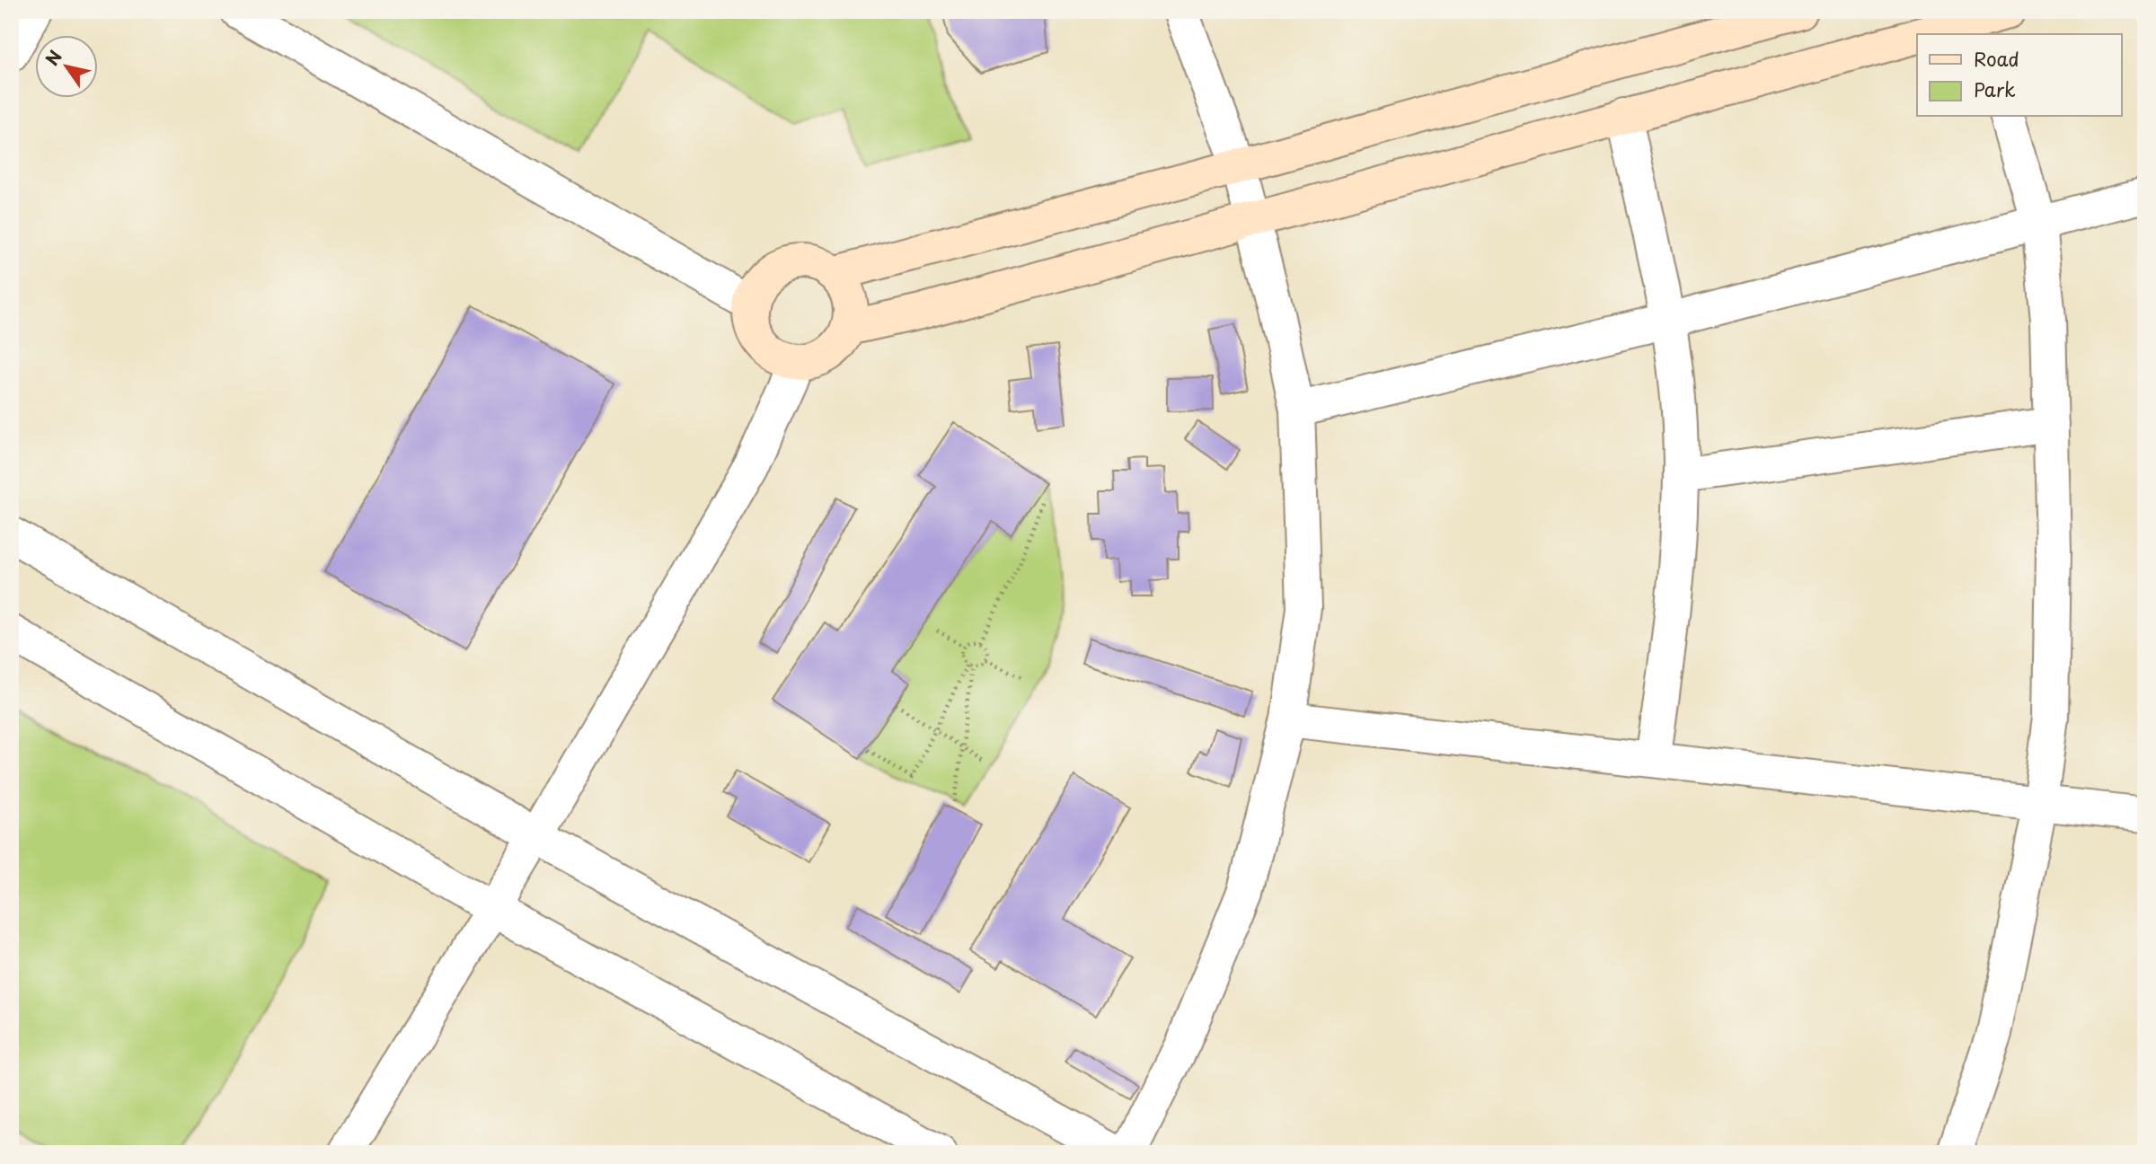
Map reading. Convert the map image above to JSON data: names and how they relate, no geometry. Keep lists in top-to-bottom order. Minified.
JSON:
{"legend":["Road","Park"],"north":"top left"}
